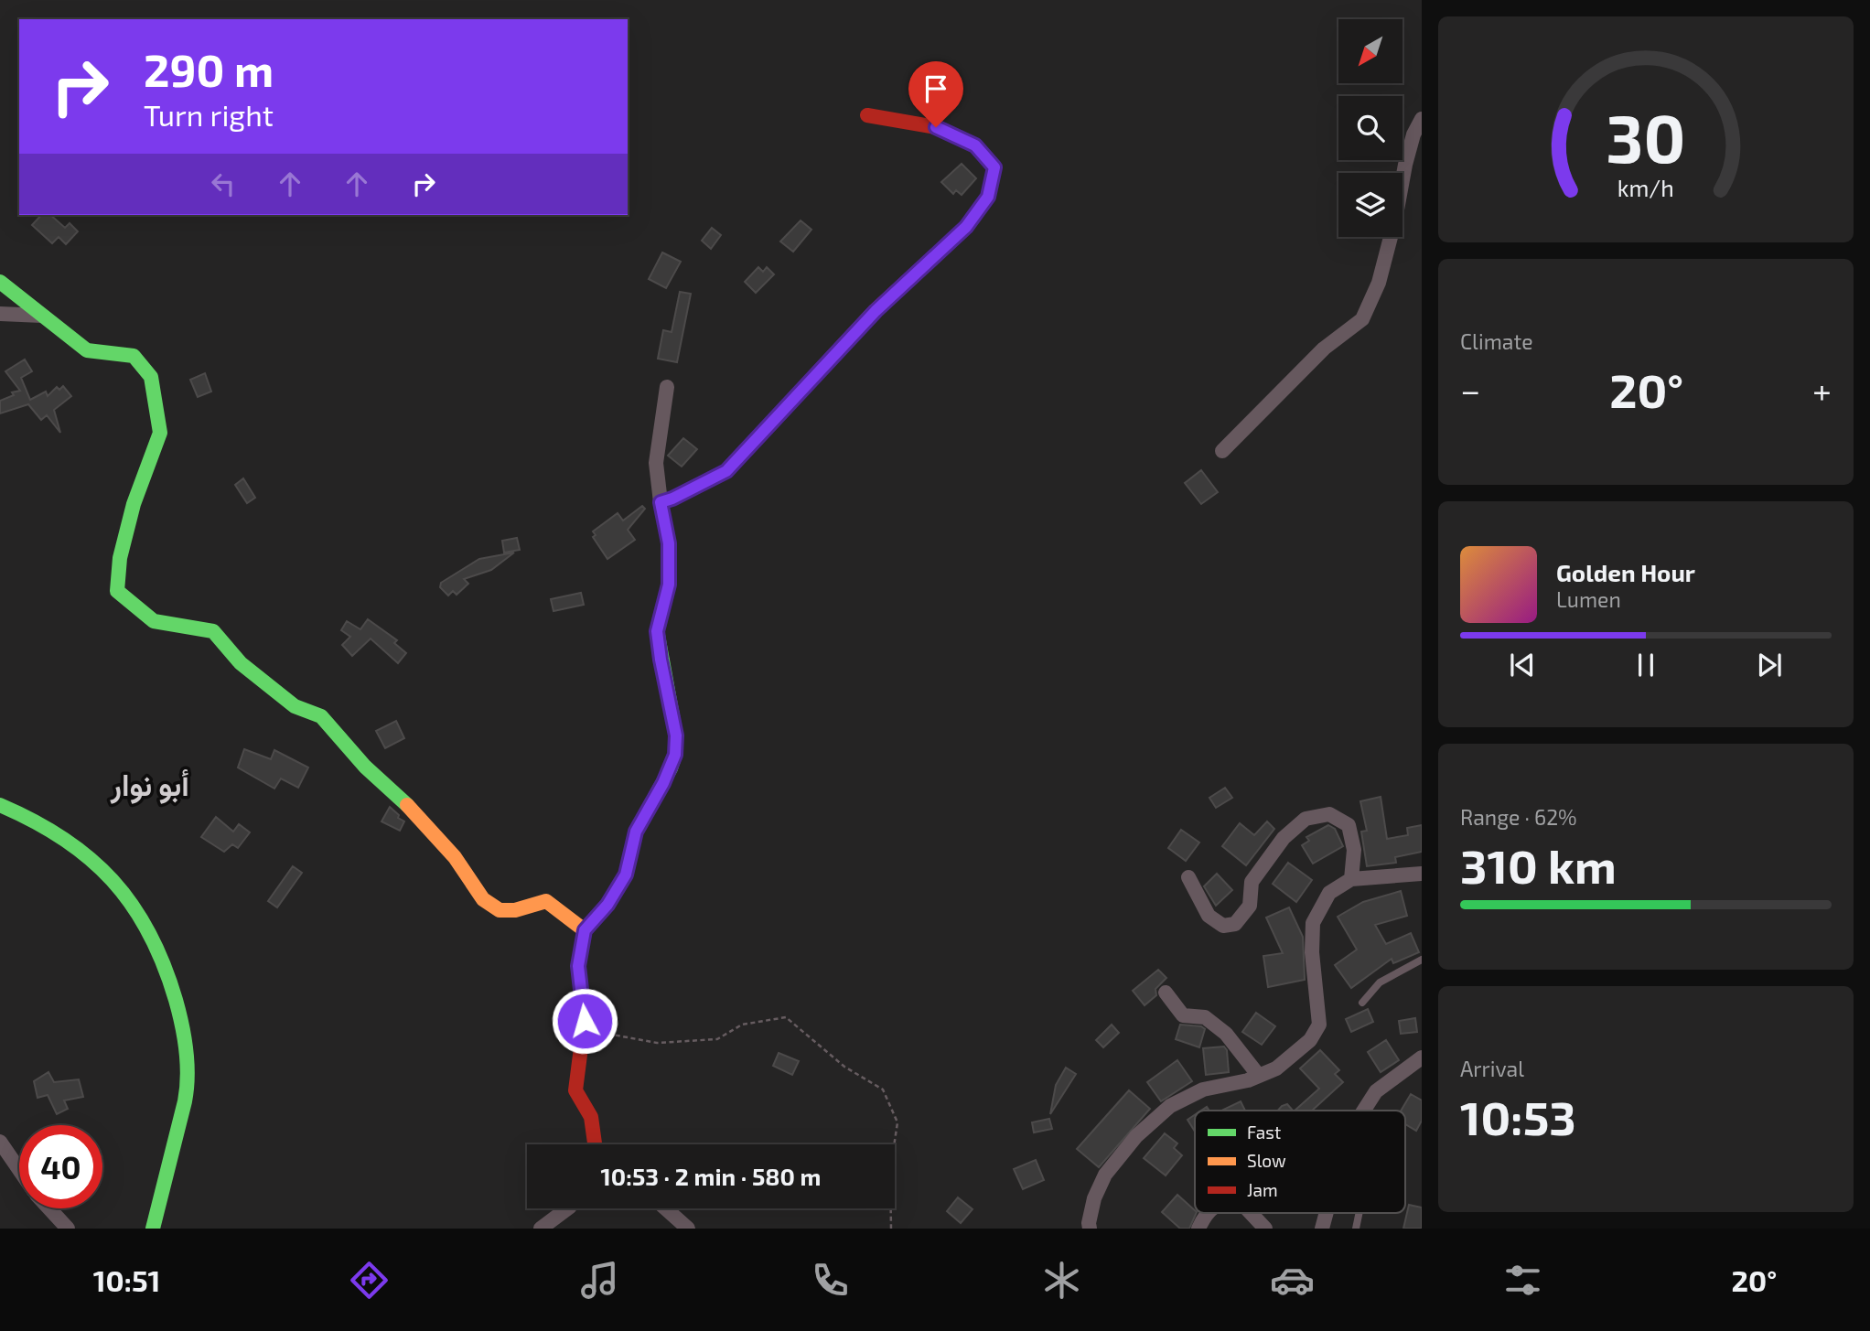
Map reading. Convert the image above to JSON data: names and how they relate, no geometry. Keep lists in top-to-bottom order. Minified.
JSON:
{"districts":["أبو نوار"],"legend":["Fast","Slow","Jam"],"north":"bottom left","page":{"turn":["290 m","Turn right"],"tile":["Climate",["Range · 62%","310 km"],["Arrival","10:53"]],"heat":["−","20°","+"],"song":["Golden Hour","Lumen"],"limit":"40","trip":"10:53 · 2 min · 580 m","tabs":["10:51","20°"],"gauge":["30","km/h"]}}
